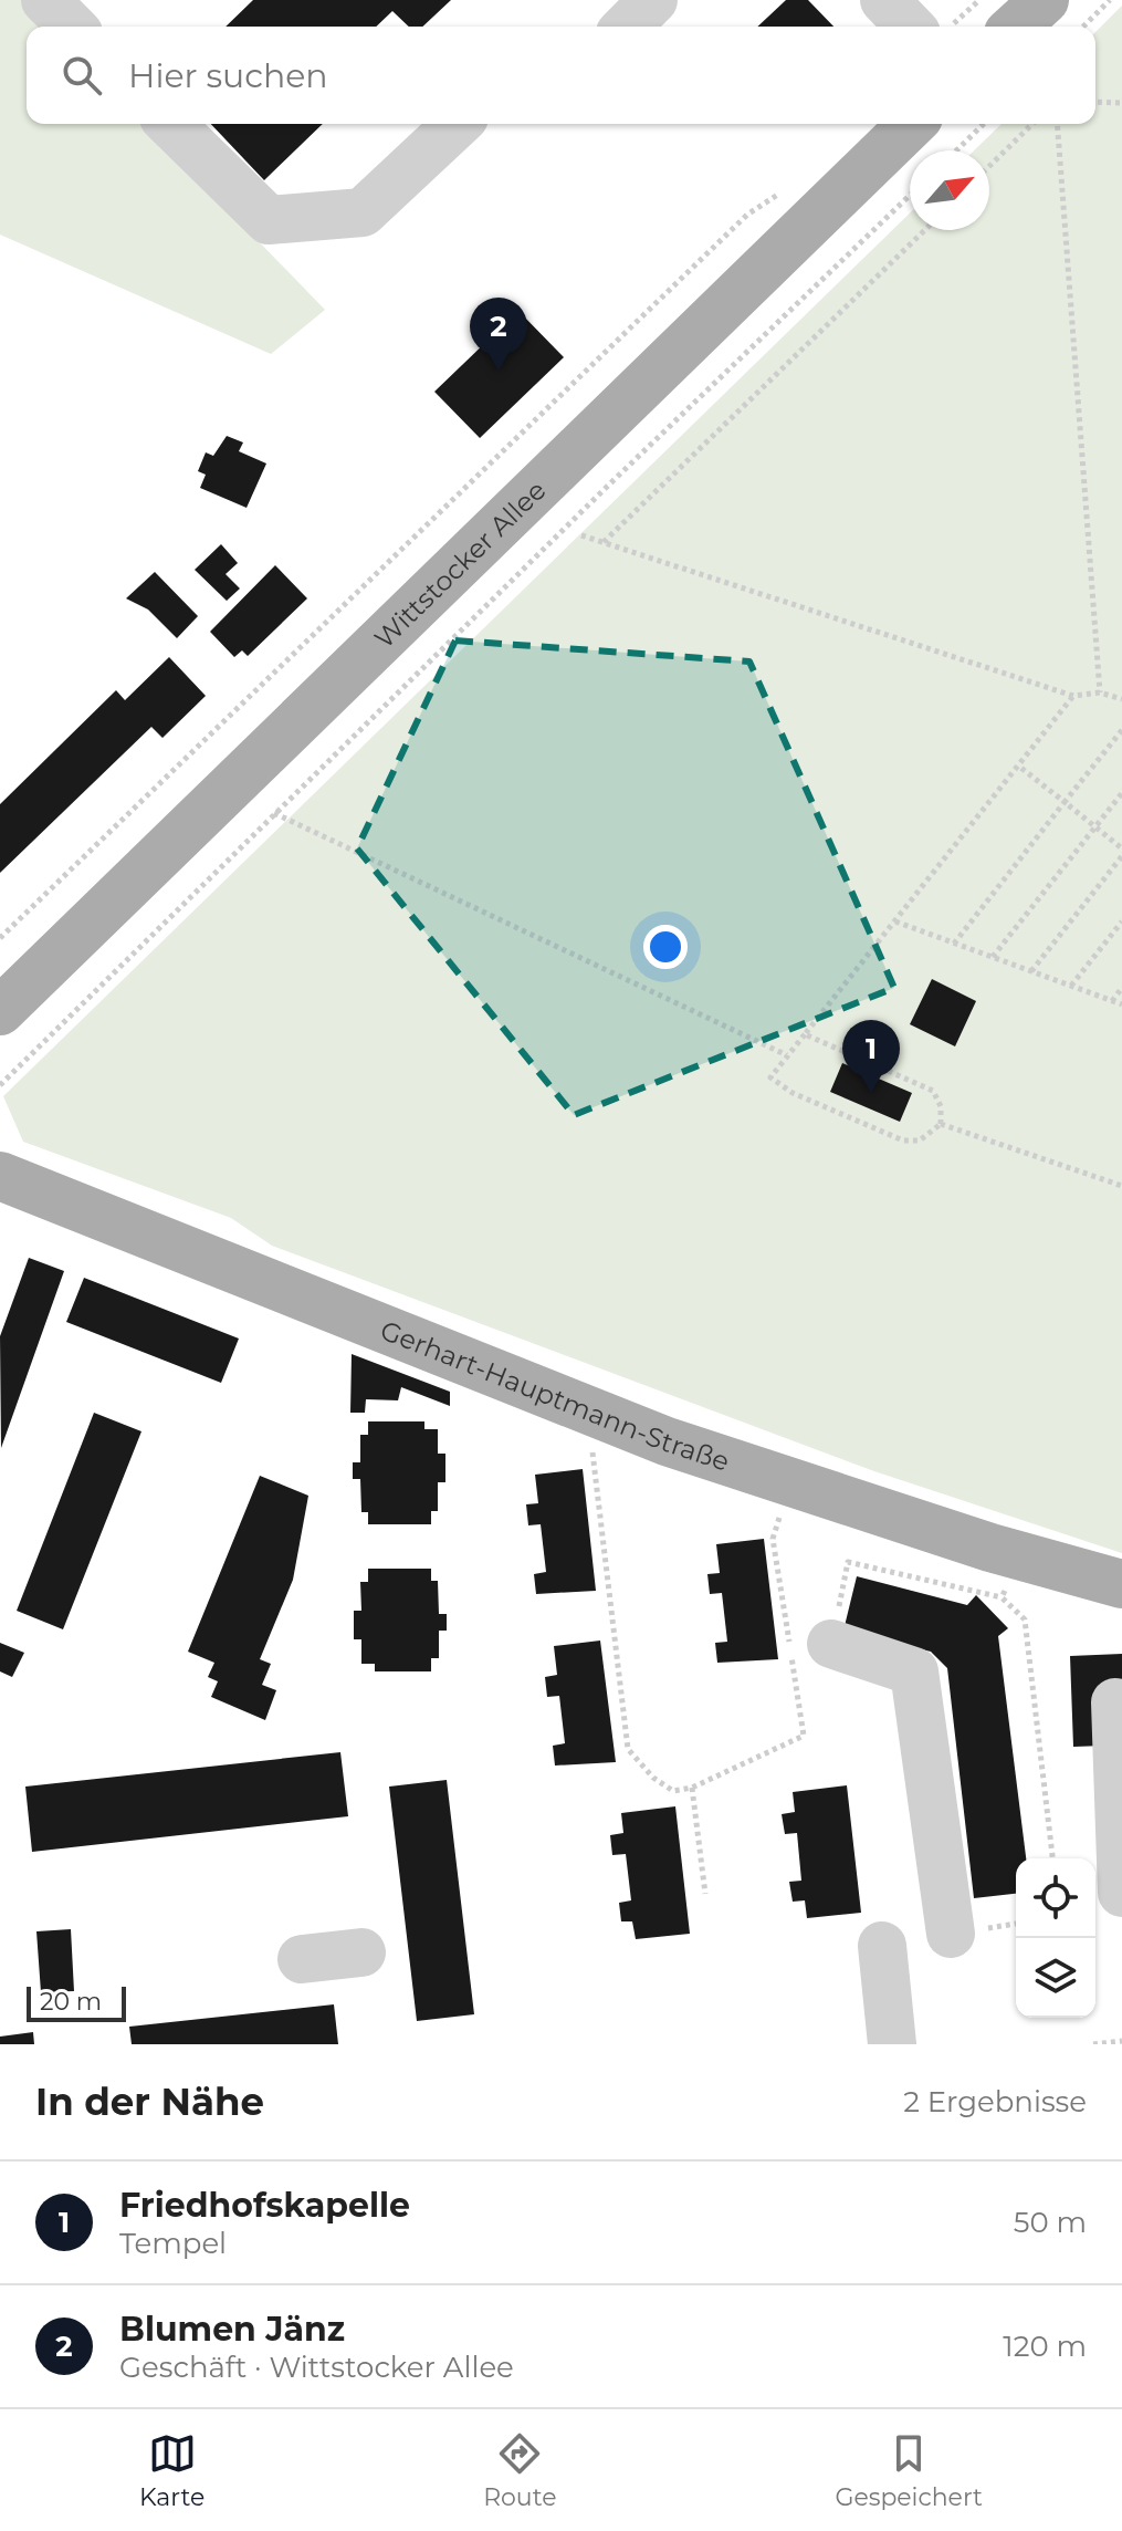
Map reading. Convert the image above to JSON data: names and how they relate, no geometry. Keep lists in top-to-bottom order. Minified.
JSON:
{"streets":{"main road":["Wittstocker Allee","Gerhart-Hauptmann-Straße"]},"scale_bar":"20 m","north":"top right","page":{"search":"Hier suchen","pins":["2","1"],"scale":"20 m","heading":["In der Nähe","2 Ergebnisse"],"list":[{"mark":"1","name":"Friedhofskapelle","note":"Tempel","value":"50 m"},{"mark":"2","name":"Blumen Jänz","note":"Geschäft · Wittstocker Allee","value":"120 m"}],"nav":["Karte","Route","Gespeichert"]}}
